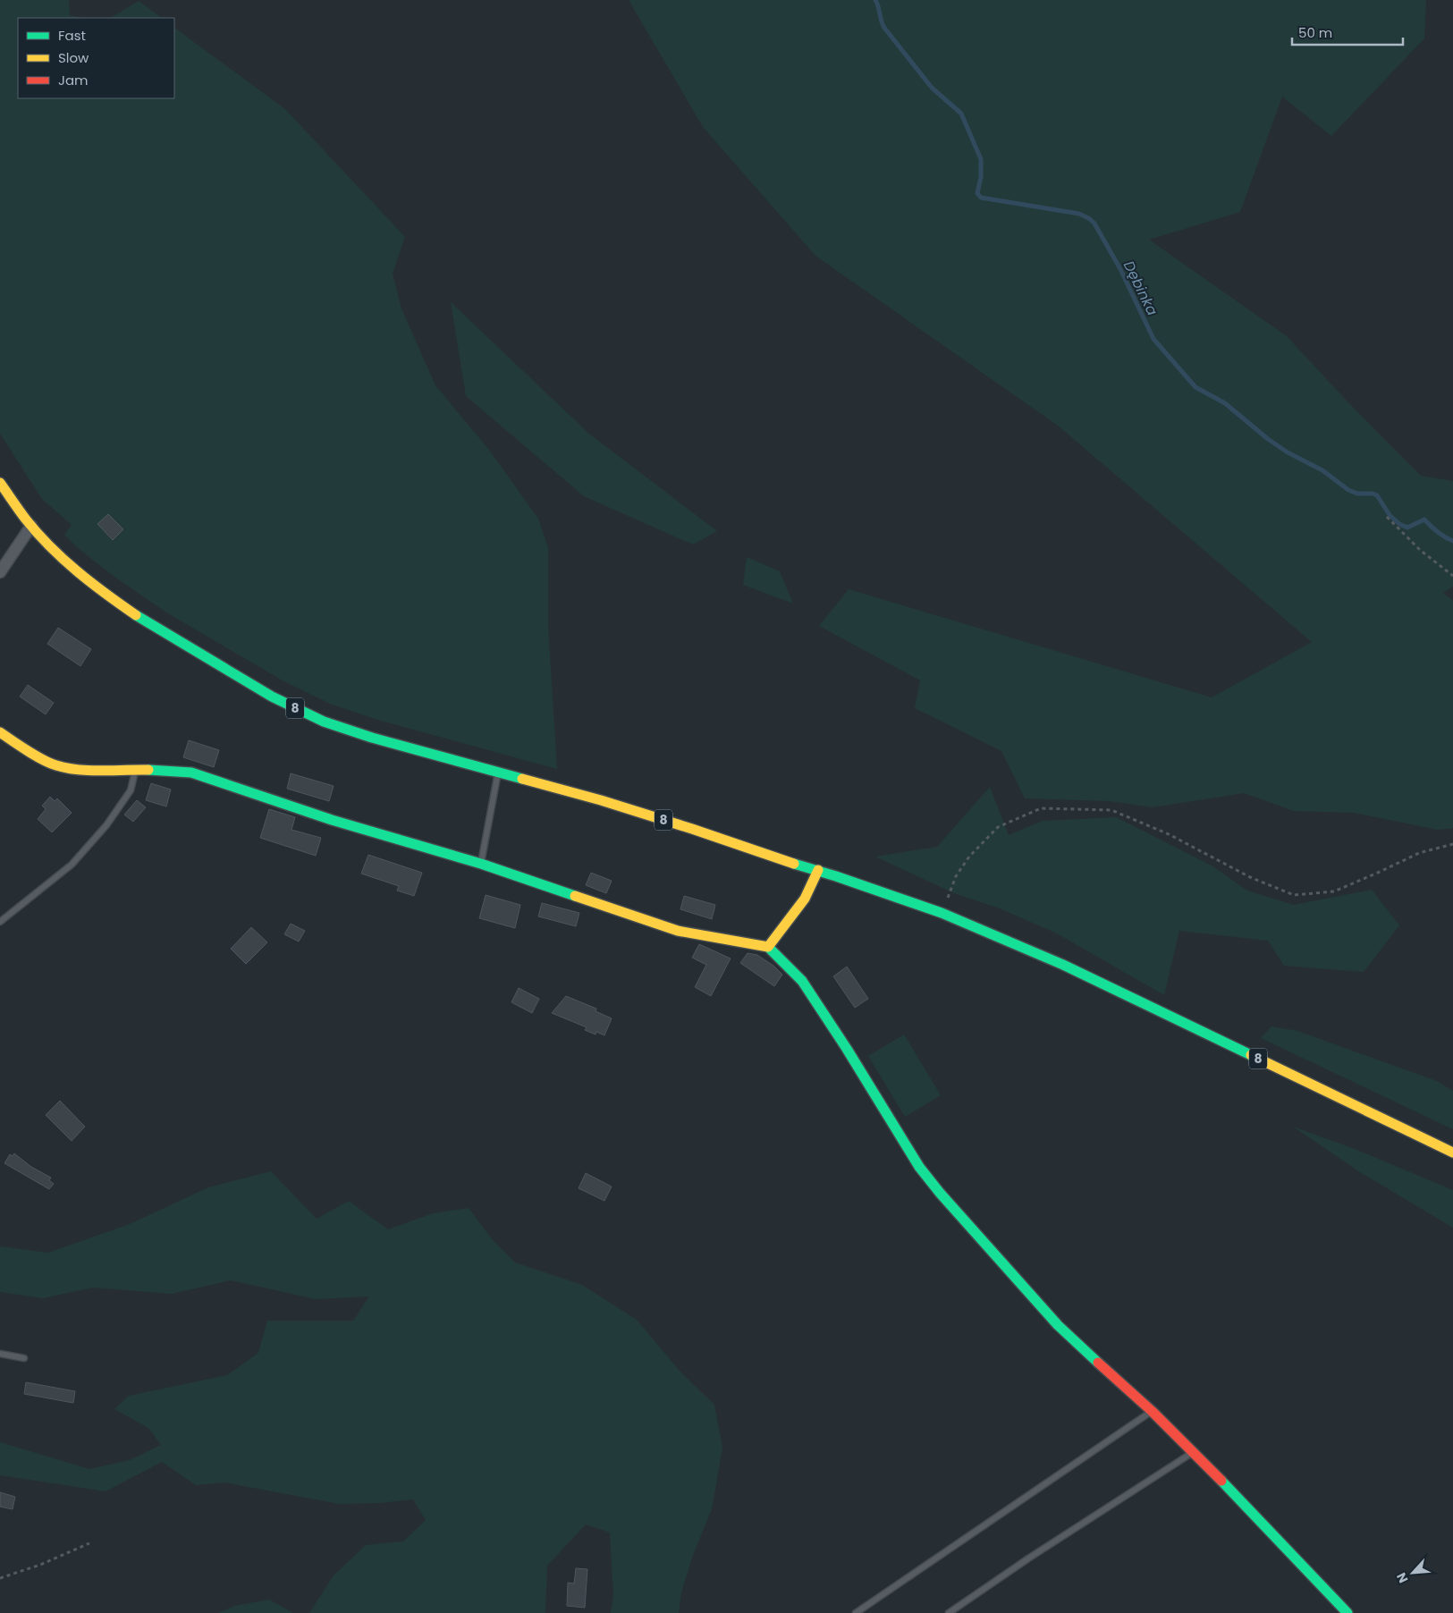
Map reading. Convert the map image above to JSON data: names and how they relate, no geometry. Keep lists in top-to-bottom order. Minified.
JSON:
{"streets":{"main road":["8"]},"water":["Dębinka"],"legend":["Fast","Slow","Jam"],"scale_bar":"50 m","north":"bottom left"}
